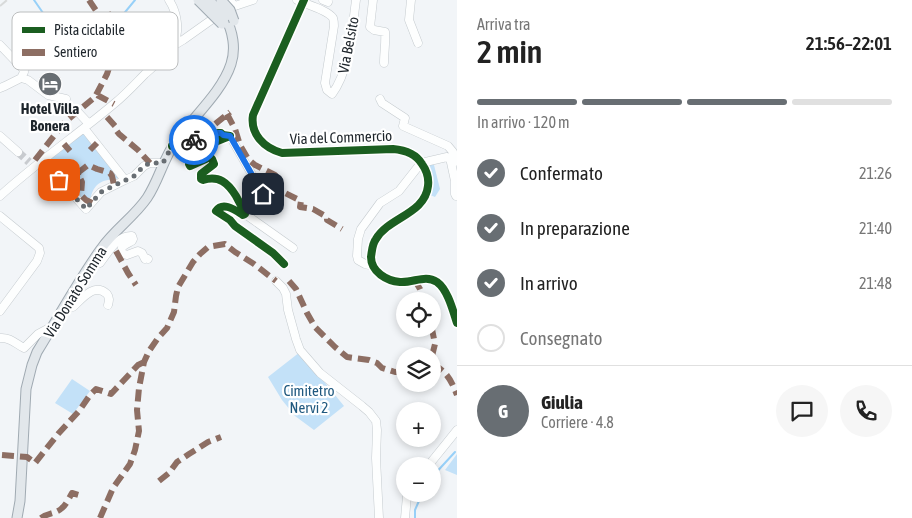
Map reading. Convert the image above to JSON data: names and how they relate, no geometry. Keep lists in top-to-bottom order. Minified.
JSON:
{"streets":{"main road":["Via Donato Somma"],"street":["Via Belsito","Via del Commercio"]},"crossings":[["Via Belsito","Via del Commercio"]],"parks":["Cimitetro Nervi 2"],"places":{"hotel":["Hotel Villa Bonera"]},"legend":["Pista ciclabile","Sentiero"],"page":{"heading":["2 min","Arriva tra","21:56–22:01"],"panel":["Giulia","Corriere · 4.8"],"bar":"In arrivo · 120 m","list":[["Confermato","21:26"],["In preparazione","21:40"],["In arrivo","21:48"],"Consegnato"],"map_buttons":["+","−"],"round":"G"}}
